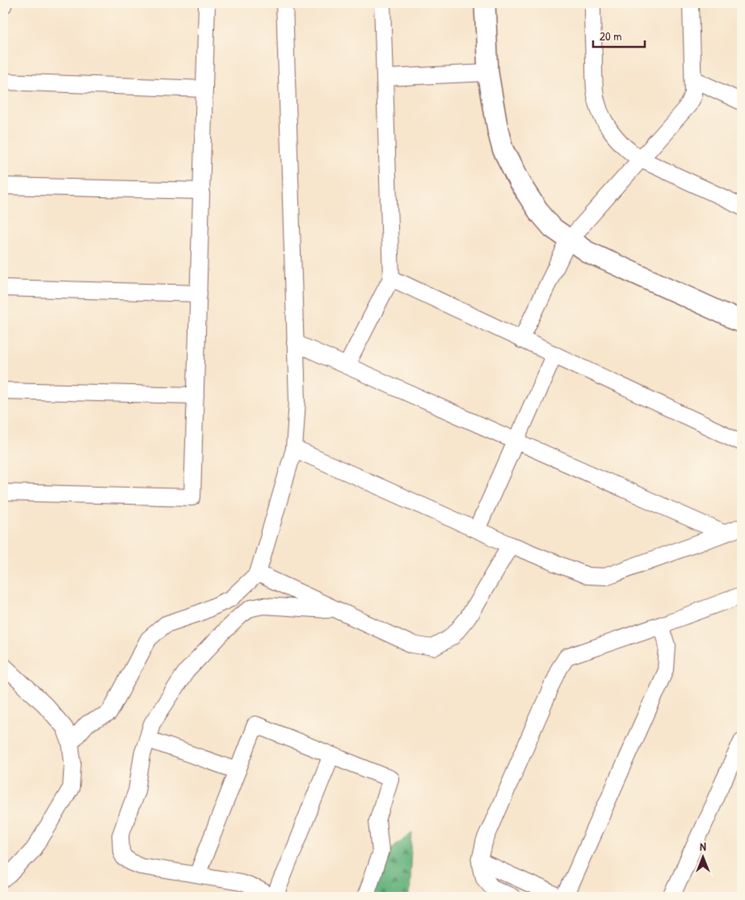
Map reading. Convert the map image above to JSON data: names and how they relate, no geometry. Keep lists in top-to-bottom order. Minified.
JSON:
{"scale_bar":"20 m","north":"top"}
